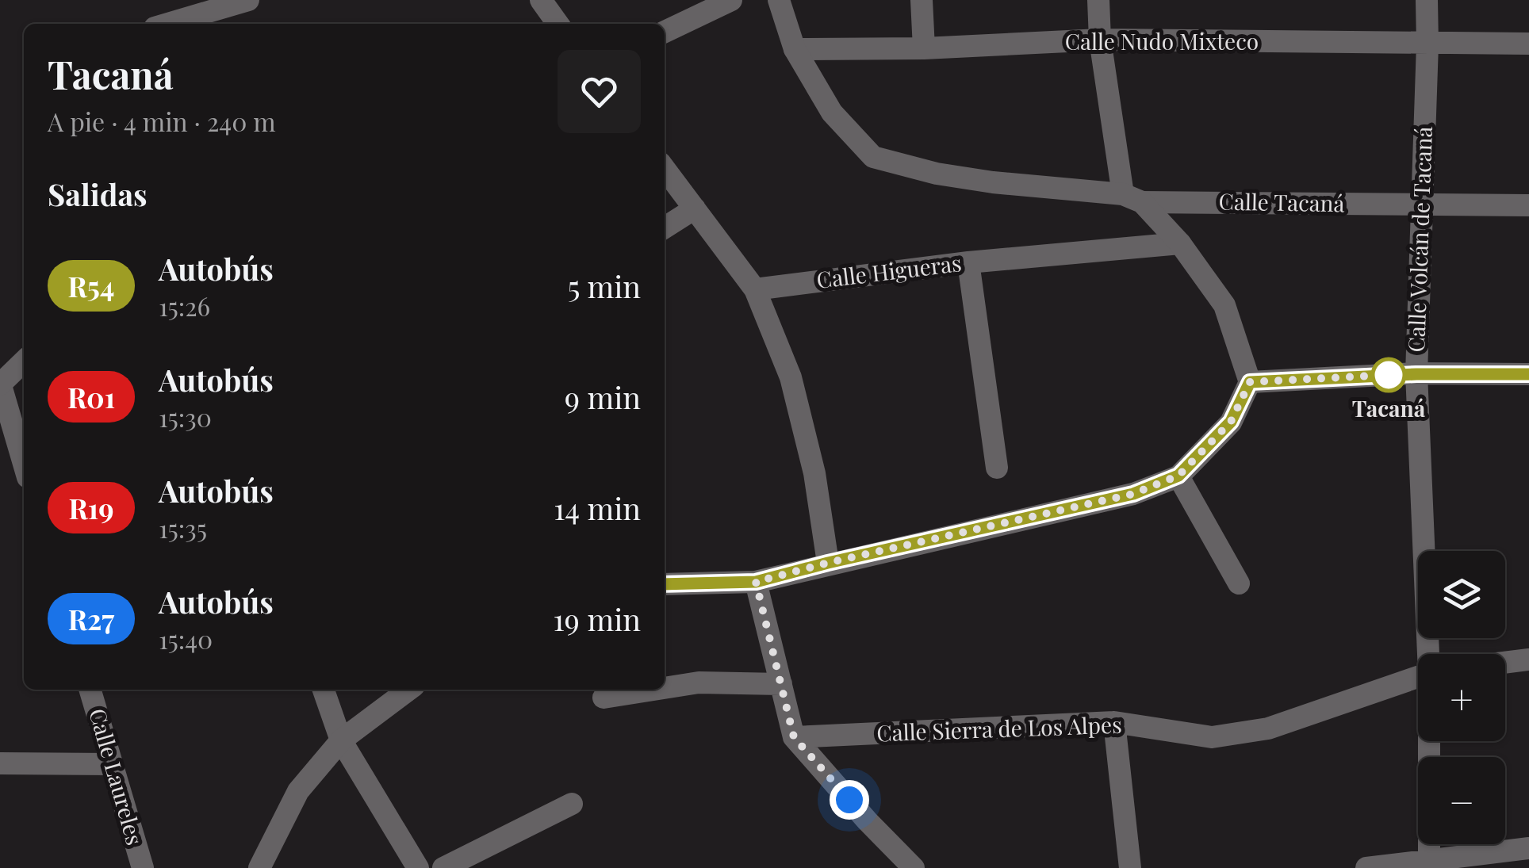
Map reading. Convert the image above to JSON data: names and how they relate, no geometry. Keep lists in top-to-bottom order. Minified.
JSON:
{"streets":{"street":["Calle Nudo Mixteco","Calle Tacaná","Calle Volcán de Tacaná","Calle Higueras","Calle Sierra de Los Alpes","Calle Laureles"]},"crossings":[["Calle Nudo Mixteco","Calle Tacaná"],["Calle Nudo Mixteco","Calle Volcán de Tacaná"],["Calle Tacaná","Calle Volcán de Tacaná"]],"places":["Tacaná"],"lines":["bus line R54"],"page":{"heading":[["Tacaná","A pie · 4 min · 240 m"],"Salidas"],"list":[{"mark":"R54","name":"Autobús","note":"15:26","value":"5 min"},{"mark":"R01","name":"Autobús","note":"15:30","value":"9 min"},{"mark":"R19","name":"Autobús","note":"15:35","value":"14 min"},{"mark":"R27","name":"Autobús","note":"15:40","value":"19 min"}],"map_buttons":["+","−"]}}
